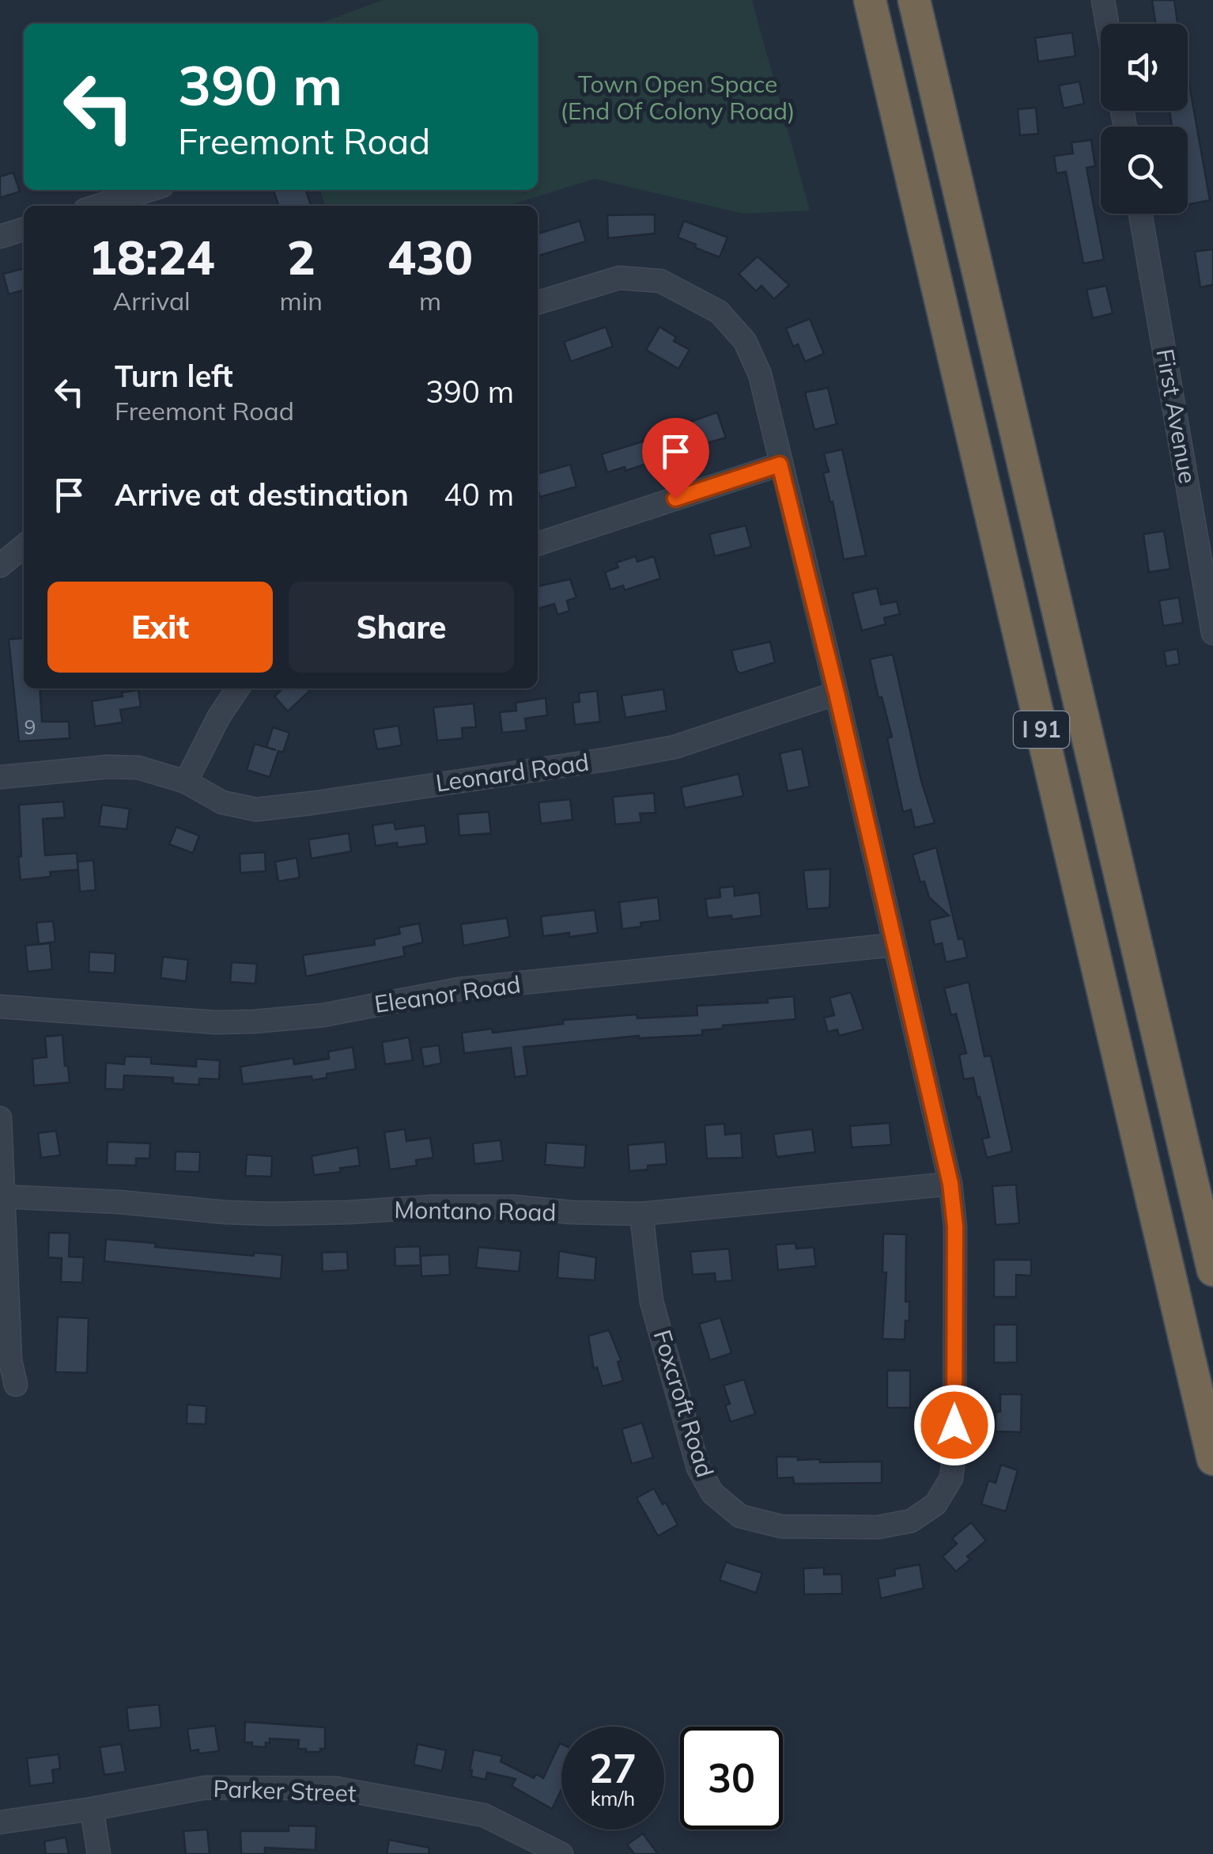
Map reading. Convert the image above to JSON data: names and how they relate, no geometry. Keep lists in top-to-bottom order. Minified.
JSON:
{"streets":{"highway":["I 91"],"street":["First Avenue","Leonard Road","Eleanor Road","Montano Road","Foxcroft Road","Parker Street"]},"crossings":[["Leonard Road","Foxcroft Road"],["Eleanor Road","Foxcroft Road"],["Montano Road","Foxcroft Road"]],"parks":["Town Open Space (End Of Colony Road)"],"house_numbers":["9"],"page":{"turn":["390 m","Freemont Road"],"eta":["18:24","Arrival","2","min","430","m"],"list":[{"name":"Turn left","note":"Freemont Road","value":"390 m"},{"name":"Arrive at destination","value":"40 m"}],"buttons":["Exit","Share"],"speed":"27 km/h","limit":"30"}}
